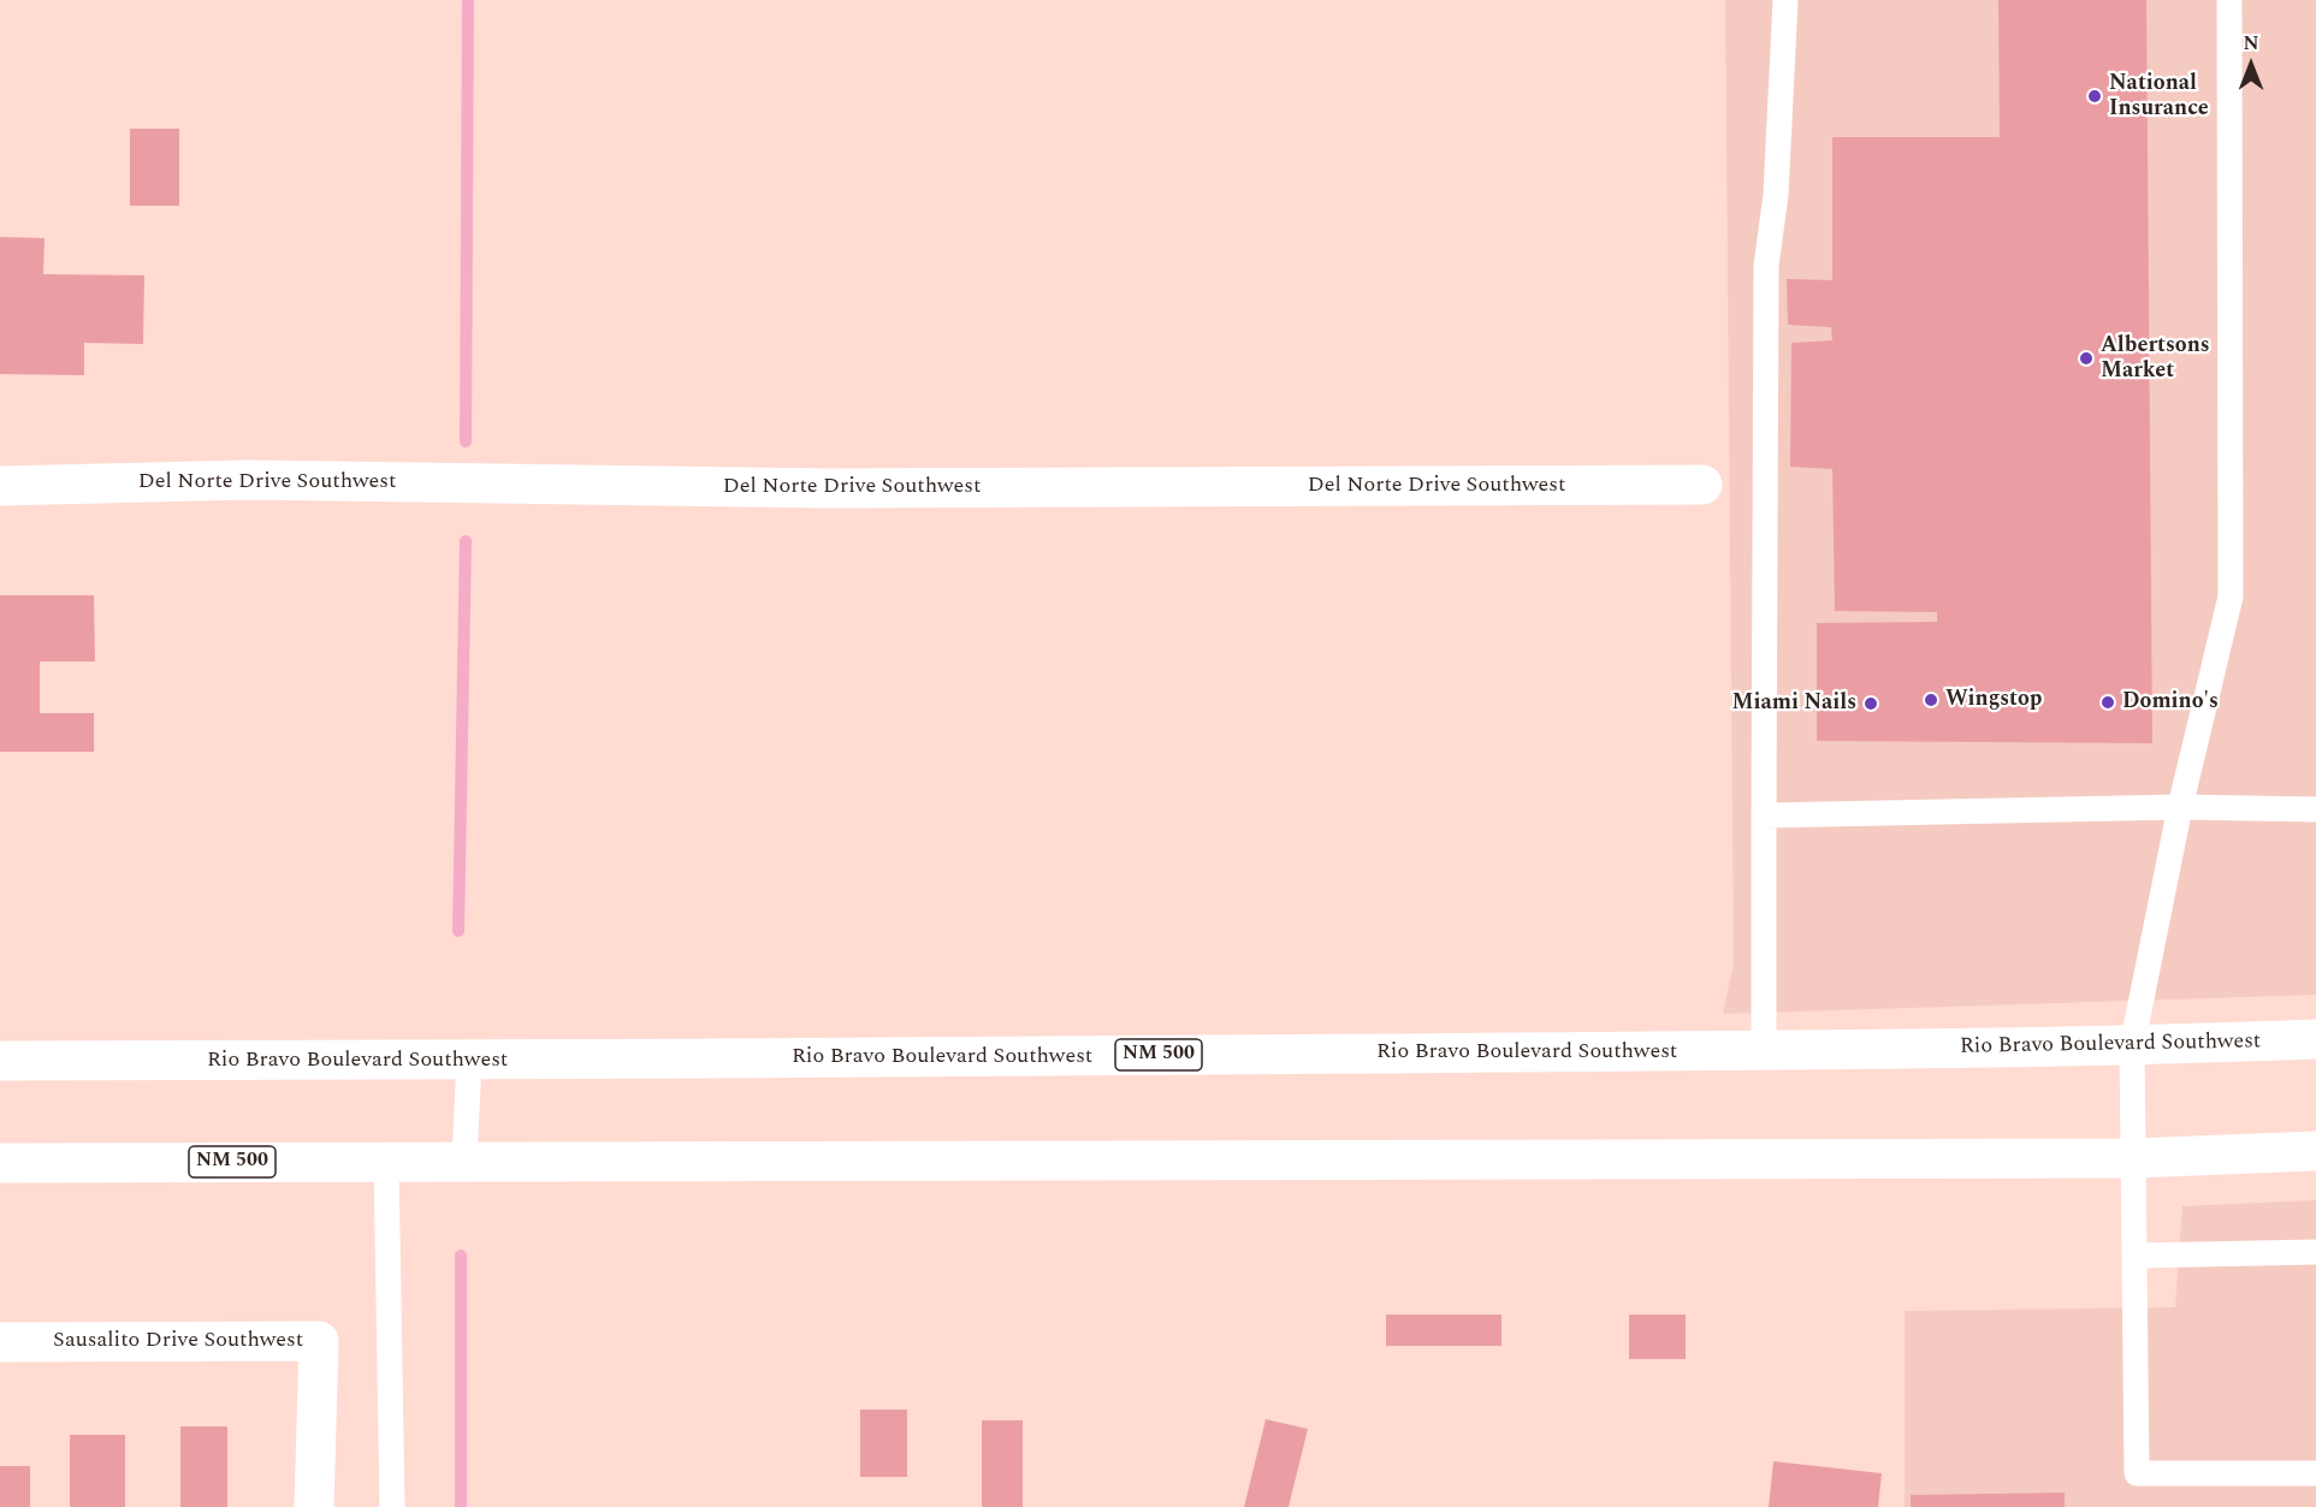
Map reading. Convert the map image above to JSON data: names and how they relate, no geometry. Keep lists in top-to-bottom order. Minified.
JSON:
{"streets":{"main road":["Del Norte Drive Southwest","Rio Bravo Boulevard Southwest","NM 500","Sausalito Drive Southwest"]},"places":["National Insurance","Albertsons Market","Wingstop","Domino's","Miami Nails"],"north":"top"}
